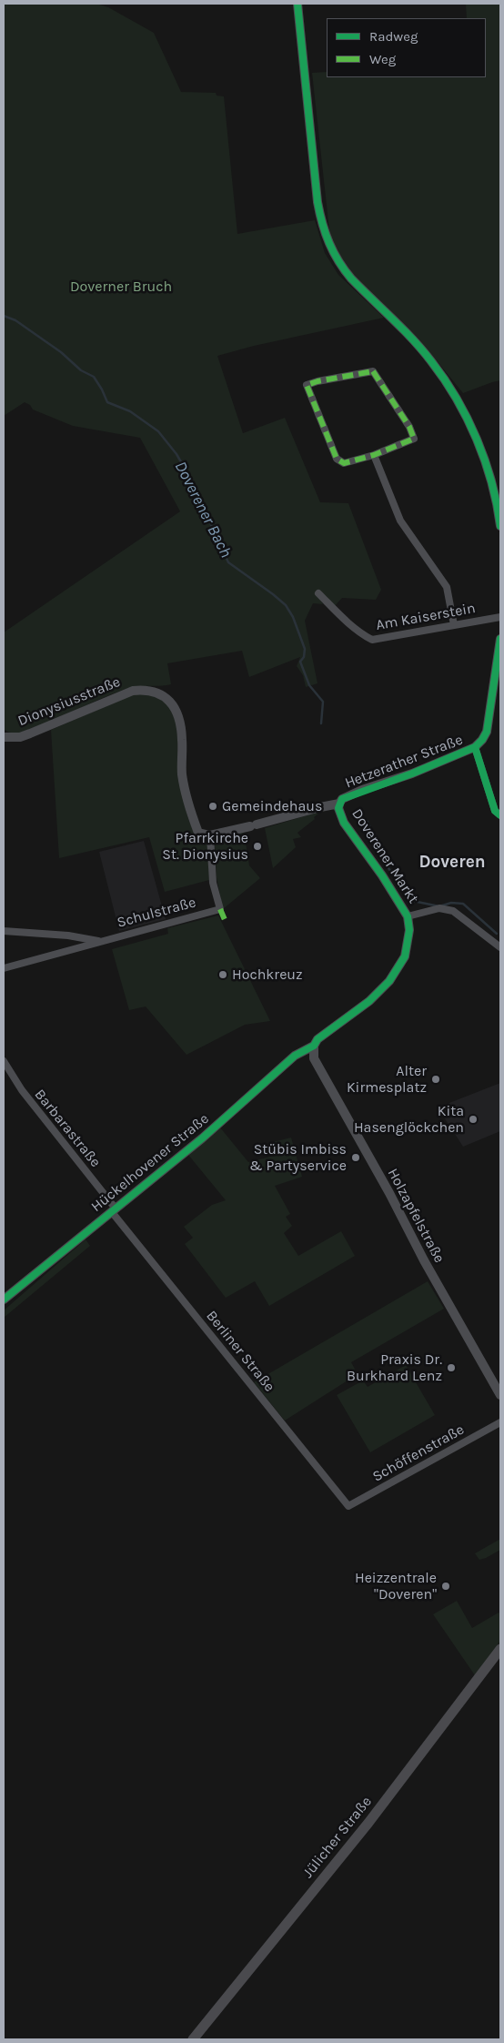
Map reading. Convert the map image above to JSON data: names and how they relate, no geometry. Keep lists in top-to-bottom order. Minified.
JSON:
{"streets":{"main road":["Jülicher Straße"],"street":["Am Kaiserstein","Dionysiusstraße","Hetzerather Straße","Doverener Markt","Schulstraße","Barbarastraße","Hückelhovener Straße","Holzapfelstraße","Berliner Straße","Schöffenstraße"]},"crossings":[["Dionysiusstraße","Schulstraße"],["Hetzerather Straße","Doverener Markt"],["Doverener Markt","Hückelhovener Straße"],["Barbarastraße","Hückelhovener Straße"],["Barbarastraße","Berliner Straße"],["Hückelhovener Straße","Holzapfelstraße"],["Hückelhovener Straße","Berliner Straße"],["Berliner Straße","Schöffenstraße"]],"districts":["Doveren"],"water":["Doverener Bach"],"parks":["Doverner Bruch"],"places":["Gemeindehaus","Pfarrkirche St. Dionysius","Hochkreuz","Alter Kirmesplatz","Kita Hasenglöckchen","Stübis Imbiss & Partyservice","Praxis Dr. Burkhard Lenz","Heizzentrale \"Doveren\""],"legend":["Radweg","Weg"]}
